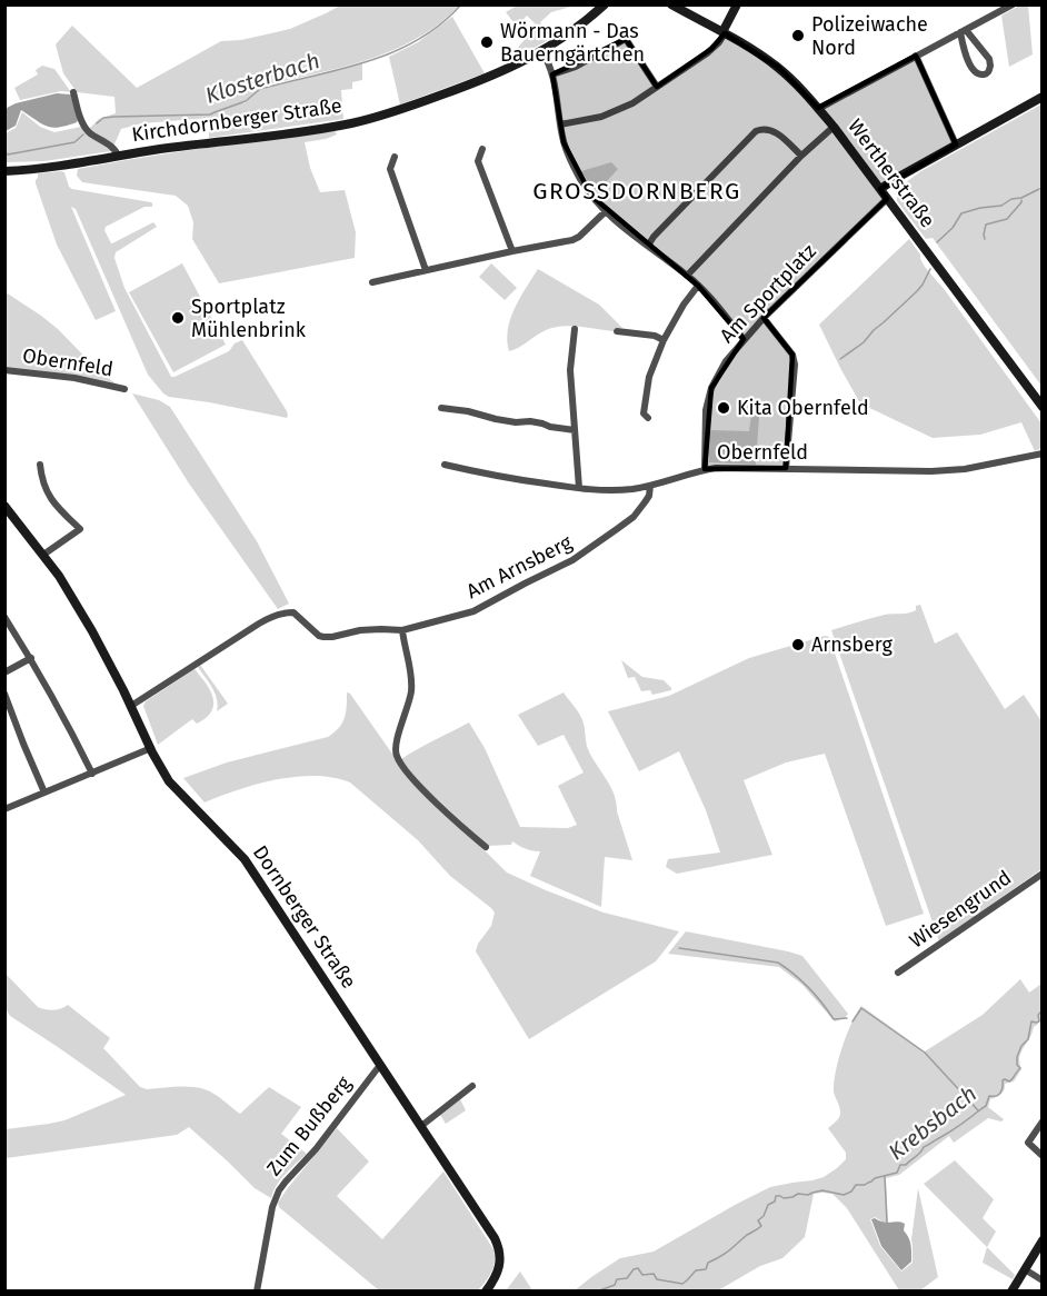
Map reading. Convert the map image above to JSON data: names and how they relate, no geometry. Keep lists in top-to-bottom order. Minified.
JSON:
{"streets":{"street":["Kirchdornberger Straße","Wertherstraße","Am Sportplatz","Obernfeld","Am Arnsberg","Wiesengrund","Dornberger Straße","Zum Bußberg"]},"crossings":[["Wertherstraße","Am Sportplatz"],["Am Sportplatz","Obernfeld"],["Obernfeld","Am Arnsberg"],["Am Arnsberg","Dornberger Straße"],["Dornberger Straße","Zum Bußberg"]],"districts":["GROSSDORNBERG"],"water":["Klosterbach","Krebsbach"],"places":["Polizeiwache Nord","Wörmann - Das Bauerngärtchen","Sportplatz Mühlenbrink","Kita Obernfeld","Arnsberg"]}
